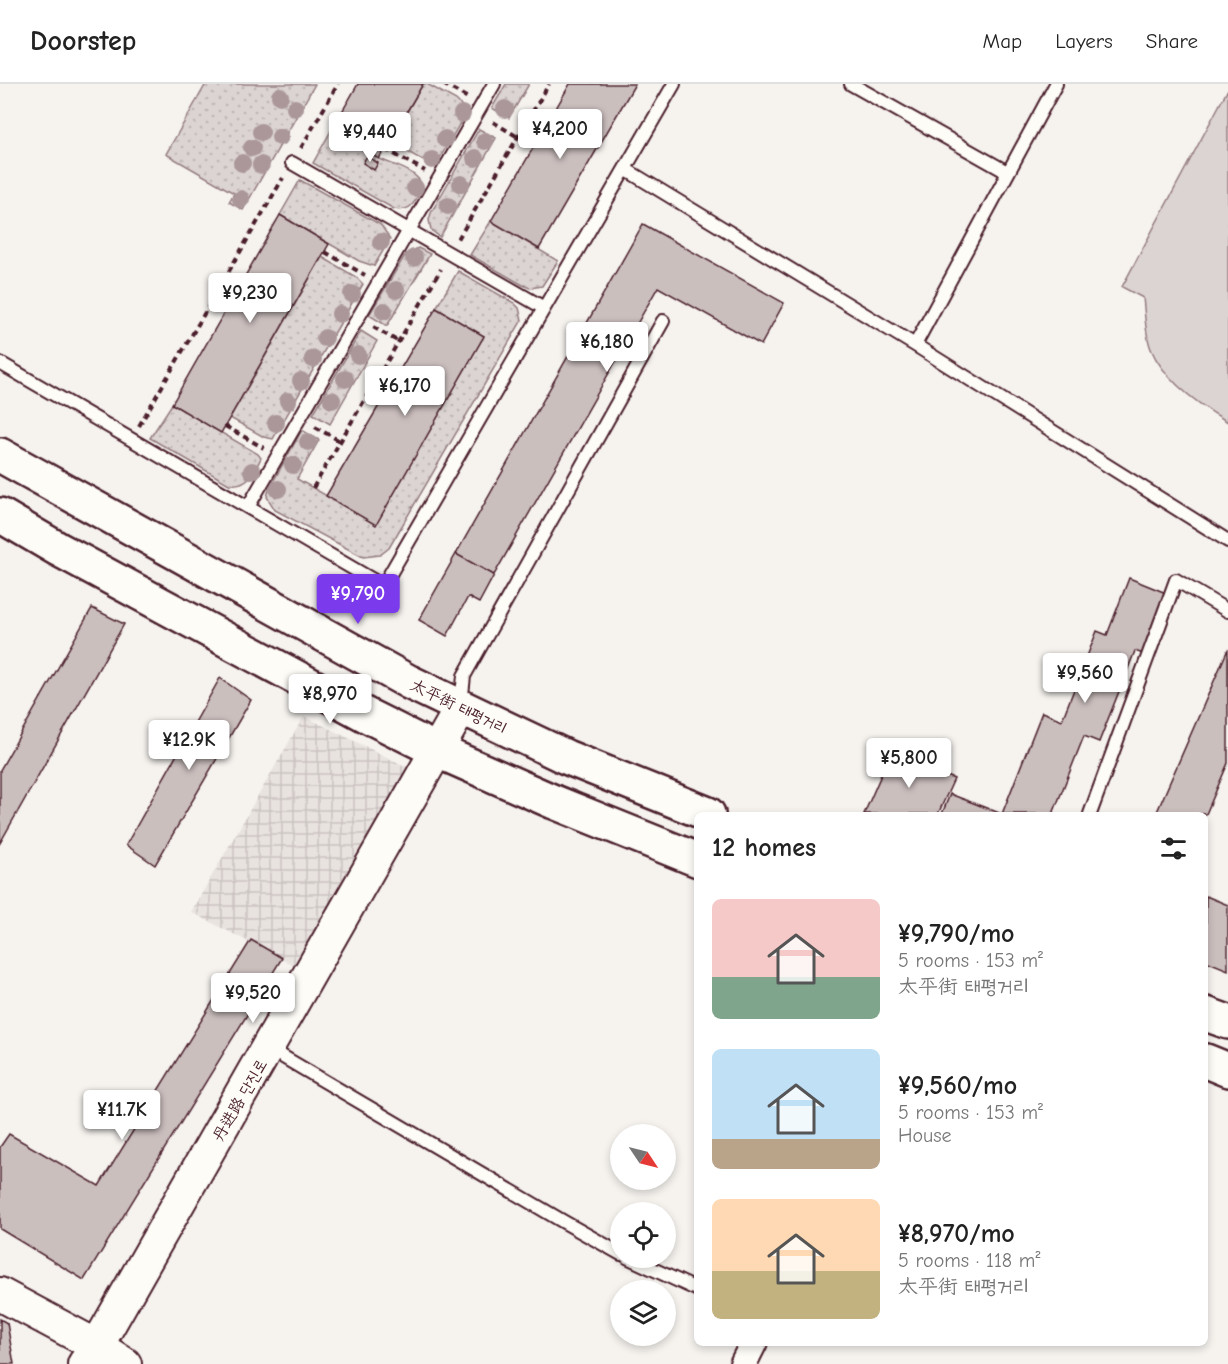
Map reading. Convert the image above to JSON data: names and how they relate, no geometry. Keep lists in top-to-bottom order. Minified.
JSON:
{"streets":{"main road":["太平街 태평거리"],"street":["丹进路 단진로"]},"crossings":[["太平街 태평거리","丹进路 단진로"]],"north":"bottom right","page":{"header":"Doorstep","nav":["Map","Layers","Share"],"price":["¥4,200","¥9,440","¥9,230","¥6,180","¥6,170","¥9,790","¥9,560","¥8,970","¥12.9K","¥5,800","¥9,520","¥11.7K"],"heading":"12 homes","list":[{"name":"¥9,790/mo","note":"5 rooms · 153 m² · 太平街 태평거리"},{"name":"¥9,560/mo","note":"5 rooms · 153 m² · House"},{"name":"¥8,970/mo","note":"5 rooms · 118 m² · 太平街 태평거리"}]}}
